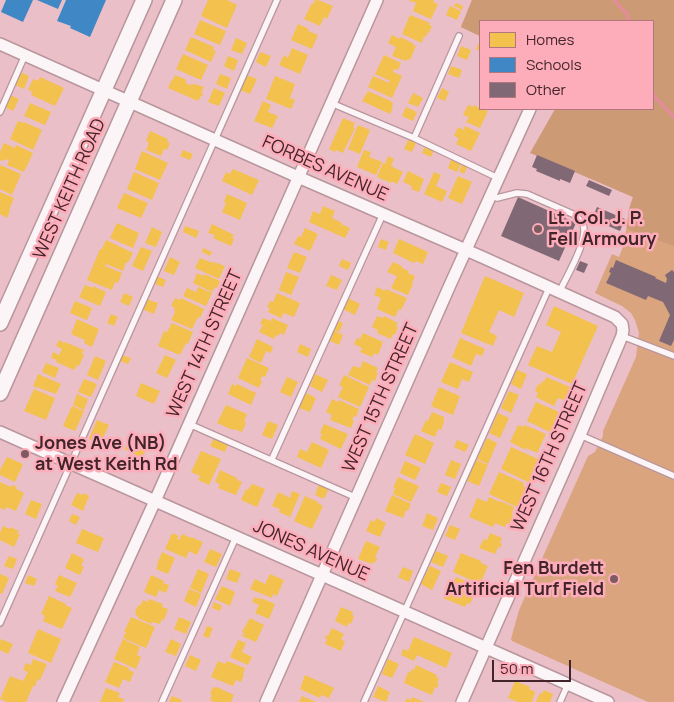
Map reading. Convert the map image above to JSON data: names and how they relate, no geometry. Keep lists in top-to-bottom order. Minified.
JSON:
{"streets":{"main road":["WEST KEITH ROAD"],"street":["FORBES AVENUE","WEST 14TH STREET","WEST 15TH STREET","WEST 16TH STREET","JONES AVENUE"]},"crossings":[["FORBES AVENUE","WEST KEITH ROAD"],["FORBES AVENUE","WEST 14TH STREET"],["FORBES AVENUE","WEST 15TH STREET"],["FORBES AVENUE","WEST 16TH STREET"],["WEST 14TH STREET","JONES AVENUE"],["WEST 15TH STREET","JONES AVENUE"],["WEST 16TH STREET","JONES AVENUE"]],"places":["Lt. Col. J. P. Fell Armoury","Jones Ave (NB) at West Keith Rd","Fen Burdett Artificial Turf Field"],"legend":["Homes","Schools","Other"],"scale_bar":"50 m"}
